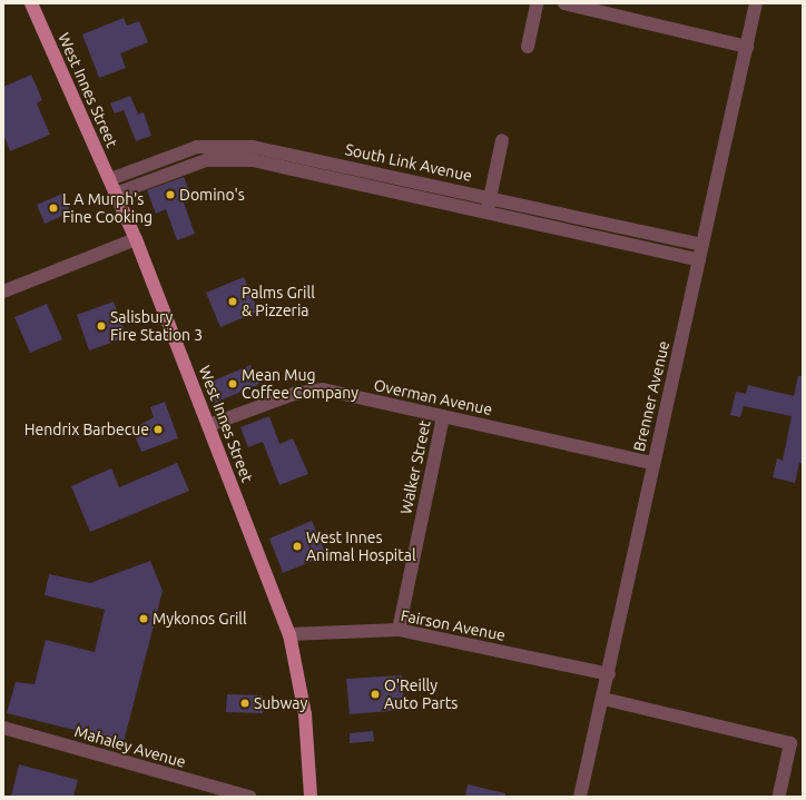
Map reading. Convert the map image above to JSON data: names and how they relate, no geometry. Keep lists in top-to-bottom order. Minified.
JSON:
{"streets":{"main road":["West Innes Street"],"street":["South Link Avenue","Brenner Avenue","Overman Avenue","Walker Street","Fairson Avenue","Mahaley Avenue"]},"crossings":[["West Innes Street","South Link Avenue"],["West Innes Street","Overman Avenue"],["West Innes Street","Fairson Avenue"],["South Link Avenue","Brenner Avenue"],["Brenner Avenue","Overman Avenue"],["Brenner Avenue","Fairson Avenue"],["Overman Avenue","Walker Street"],["Walker Street","Fairson Avenue"]],"places":["Domino's","L A Murph's Fine Cooking","Palms Grill & Pizzeria","Salisbury Fire Station 3","Mean Mug Coffee Company","Hendrix Barbecue","West Innes Animal Hospital","Mykonos Grill","O'Reilly Auto Parts","Subway"]}
